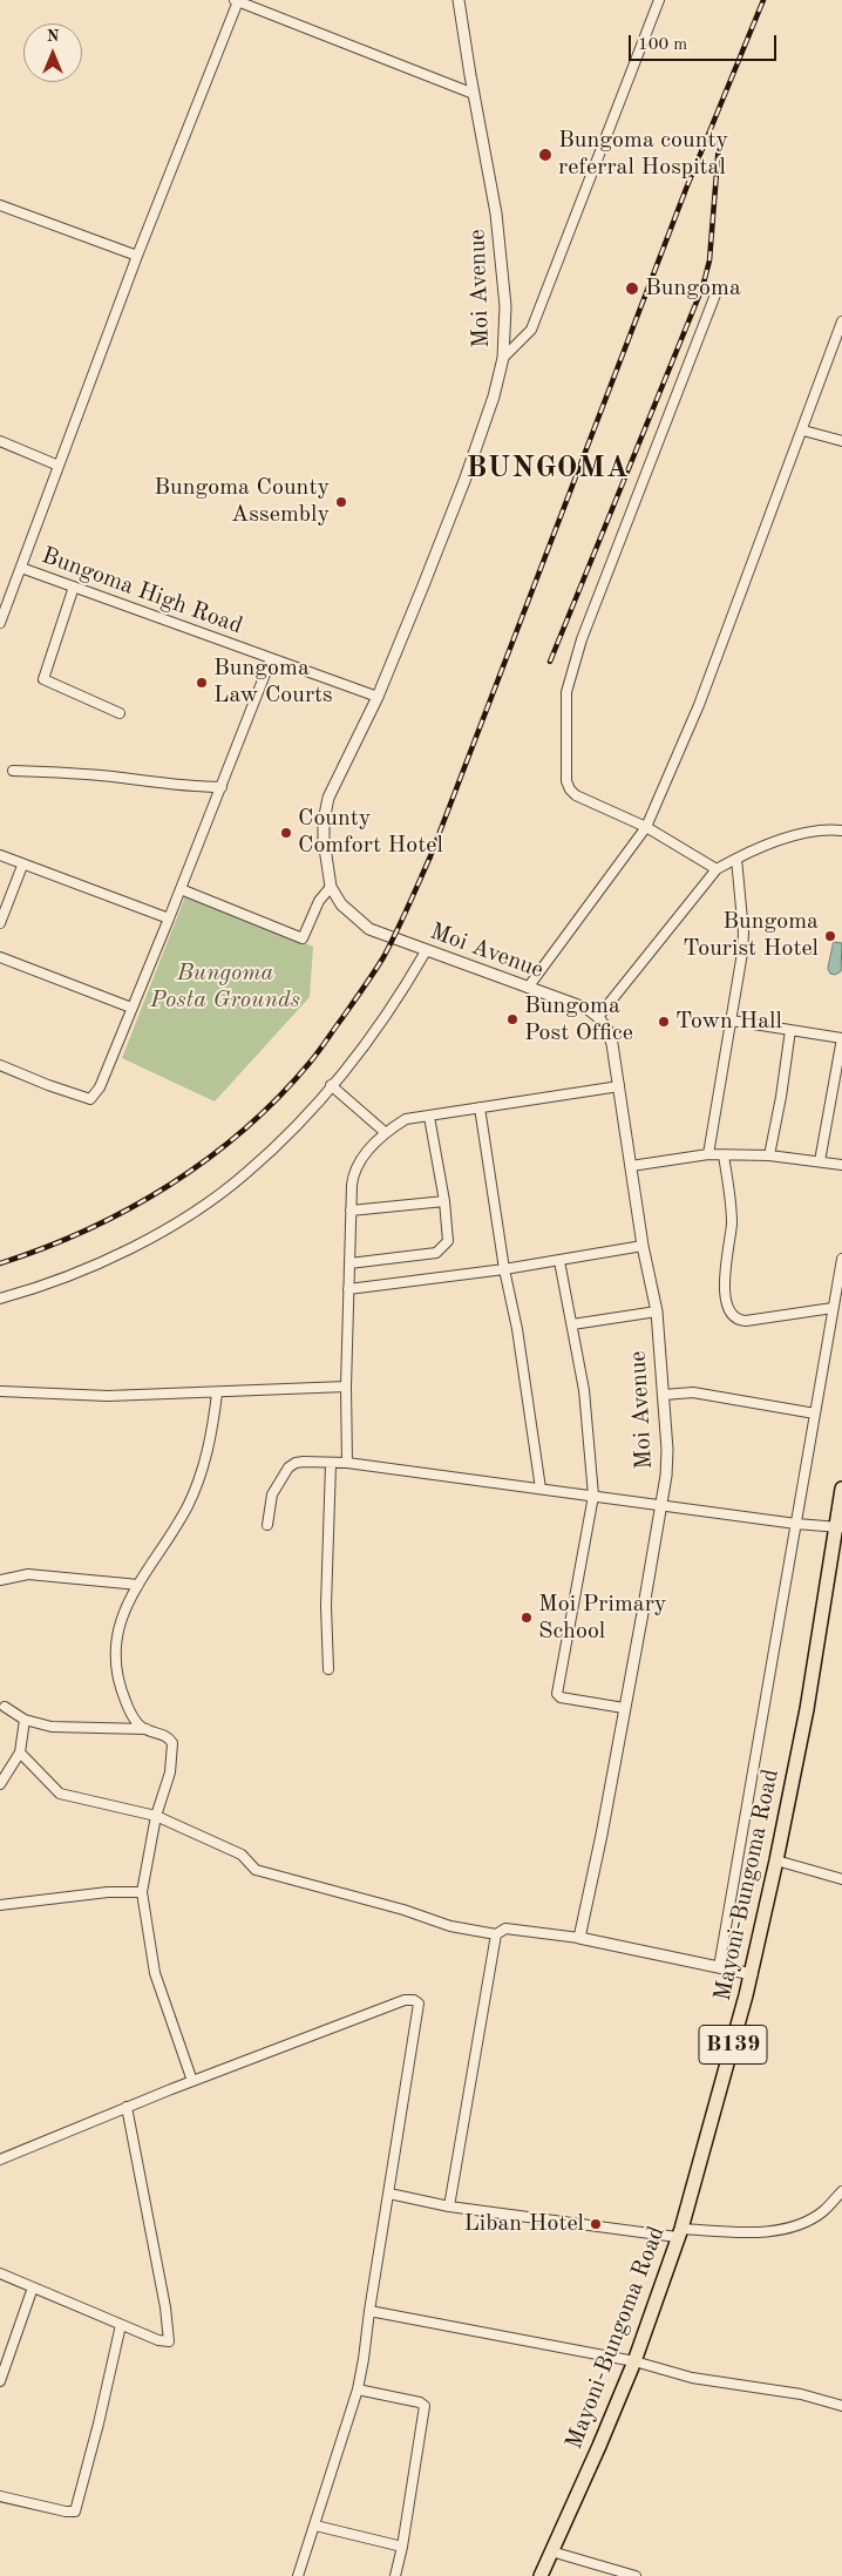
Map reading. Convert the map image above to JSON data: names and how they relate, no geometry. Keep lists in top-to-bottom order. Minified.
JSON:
{"streets":{"main road":["Mayoni-Bungoma Road","B139"],"street":["Moi Avenue","Bungoma High Road"]},"crossings":[["Moi Avenue","Bungoma High Road"]],"districts":["BUNGOMA"],"parks":["Bungoma Posta Grounds"],"places":["Bungoma county referral Hospital","Bungoma","Bungoma County Assembly","Bungoma Law Courts","County Comfort Hotel","Bungoma Tourist Hotel","Bungoma Post Office","Town Hall","Moi Primary School","Liban Hotel"],"scale_bar":"100 m","north":"top"}
